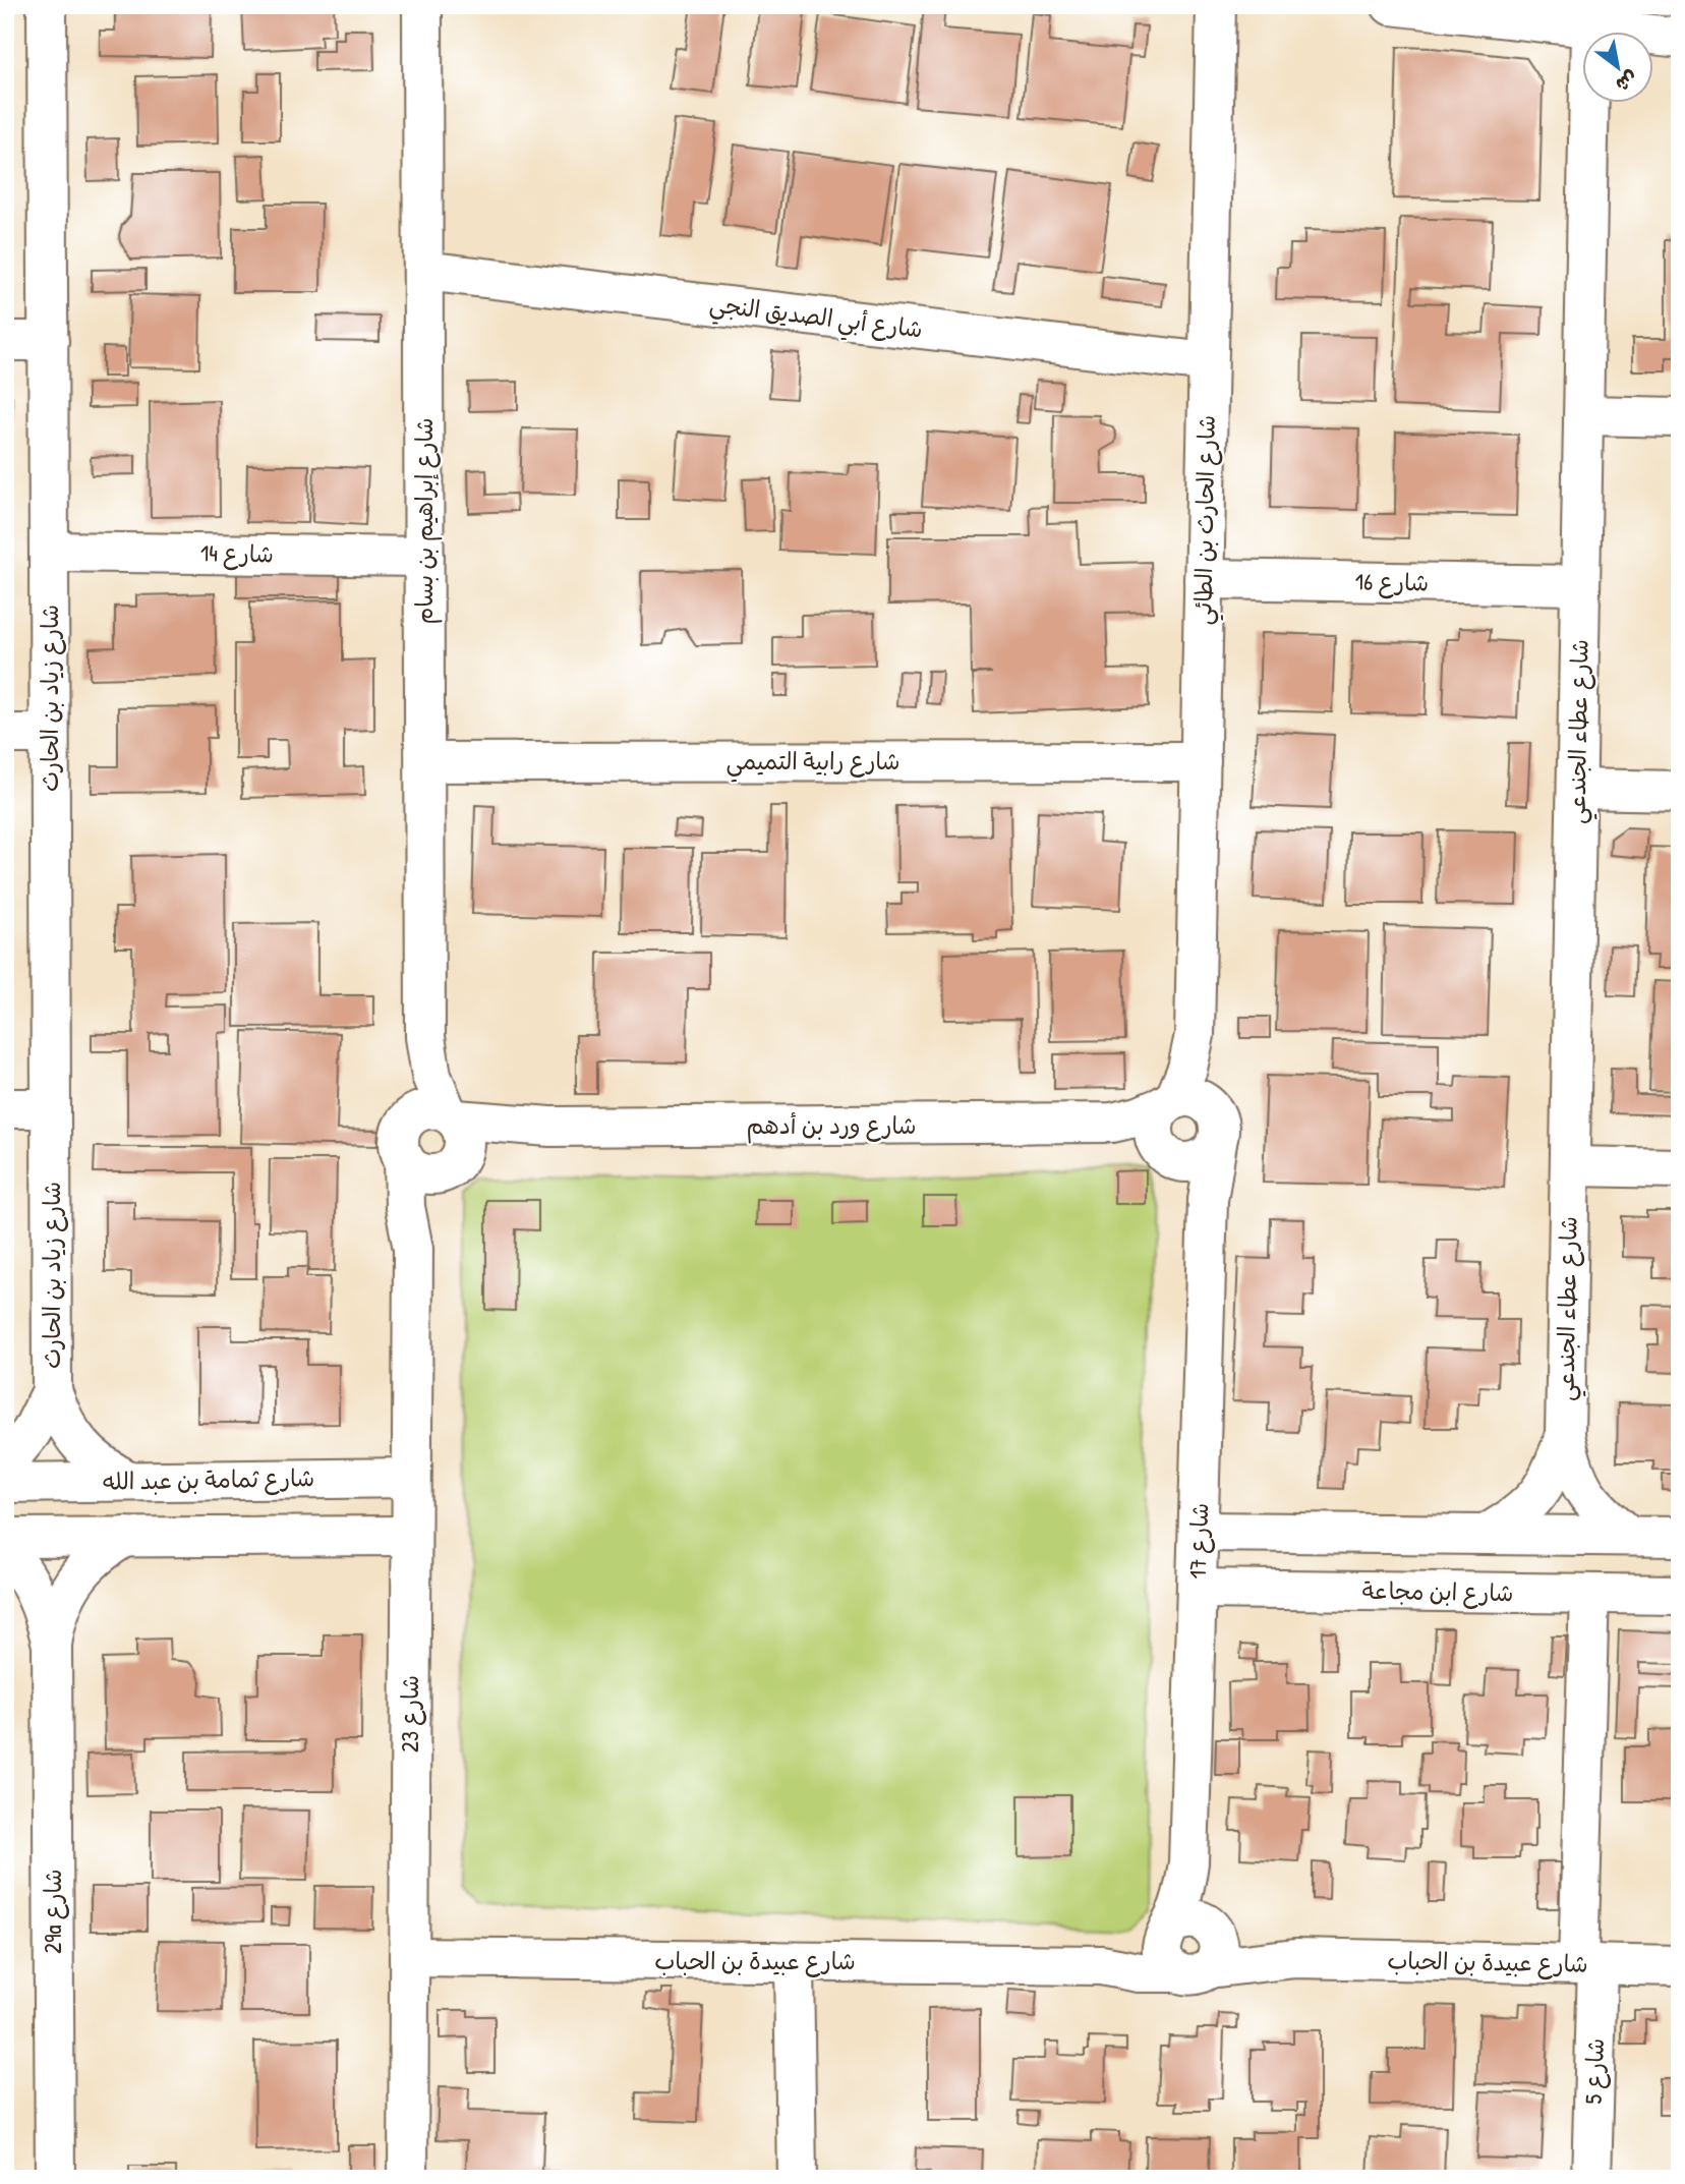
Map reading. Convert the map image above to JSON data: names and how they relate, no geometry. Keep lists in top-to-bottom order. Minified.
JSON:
{"streets":{"street":["شارع أبي الصديق النجي","شارع الحارث بن الطائي","شارع إبراهيم بن بسام","شارع 14","شارع 16","شارع زياد بن الحارث","شارع عطاء الجندعي","شارع رابية التميمي","شارع ورد بن أدهم","شارع ثمامة بن عبد الله","شارع 17","شارع ابن مجاعة","شارع 23","29a شارع","شارع عبيدة بن الحباب","شارع 5"]},"crossings":[["شارع أبي الصديق النجي","شارع الحارث بن الطائي"],["شارع أبي الصديق النجي","شارع إبراهيم بن بسام"],["شارع الحارث بن الطائي","شارع 16"],["شارع الحارث بن الطائي","شارع رابية التميمي"],["شارع الحارث بن الطائي","شارع ورد بن أدهم"],["شارع الحارث بن الطائي","شارع 17"],["شارع إبراهيم بن بسام","شارع 14"],["شارع إبراهيم بن بسام","شارع رابية التميمي"],["شارع إبراهيم بن بسام","شارع ورد بن أدهم"],["شارع إبراهيم بن بسام","شارع 23"],["شارع 14","شارع زياد بن الحارث"],["شارع 16","شارع عطاء الجندعي"],["شارع زياد بن الحارث","شارع ثمامة بن عبد الله"],["شارع ورد بن أدهم","شارع 17"],["شارع ورد بن أدهم","شارع 23"],["شارع ثمامة بن عبد الله","شارع 23"],["شارع 17","شارع ابن مجاعة"],["شارع 17","شارع عبيدة بن الحباب"],["شارع ابن مجاعة","شارع 5"],["شارع 23","شارع عبيدة بن الحباب"],["شارع عبيدة بن الحباب","شارع 5"]],"north":"bottom right"}
